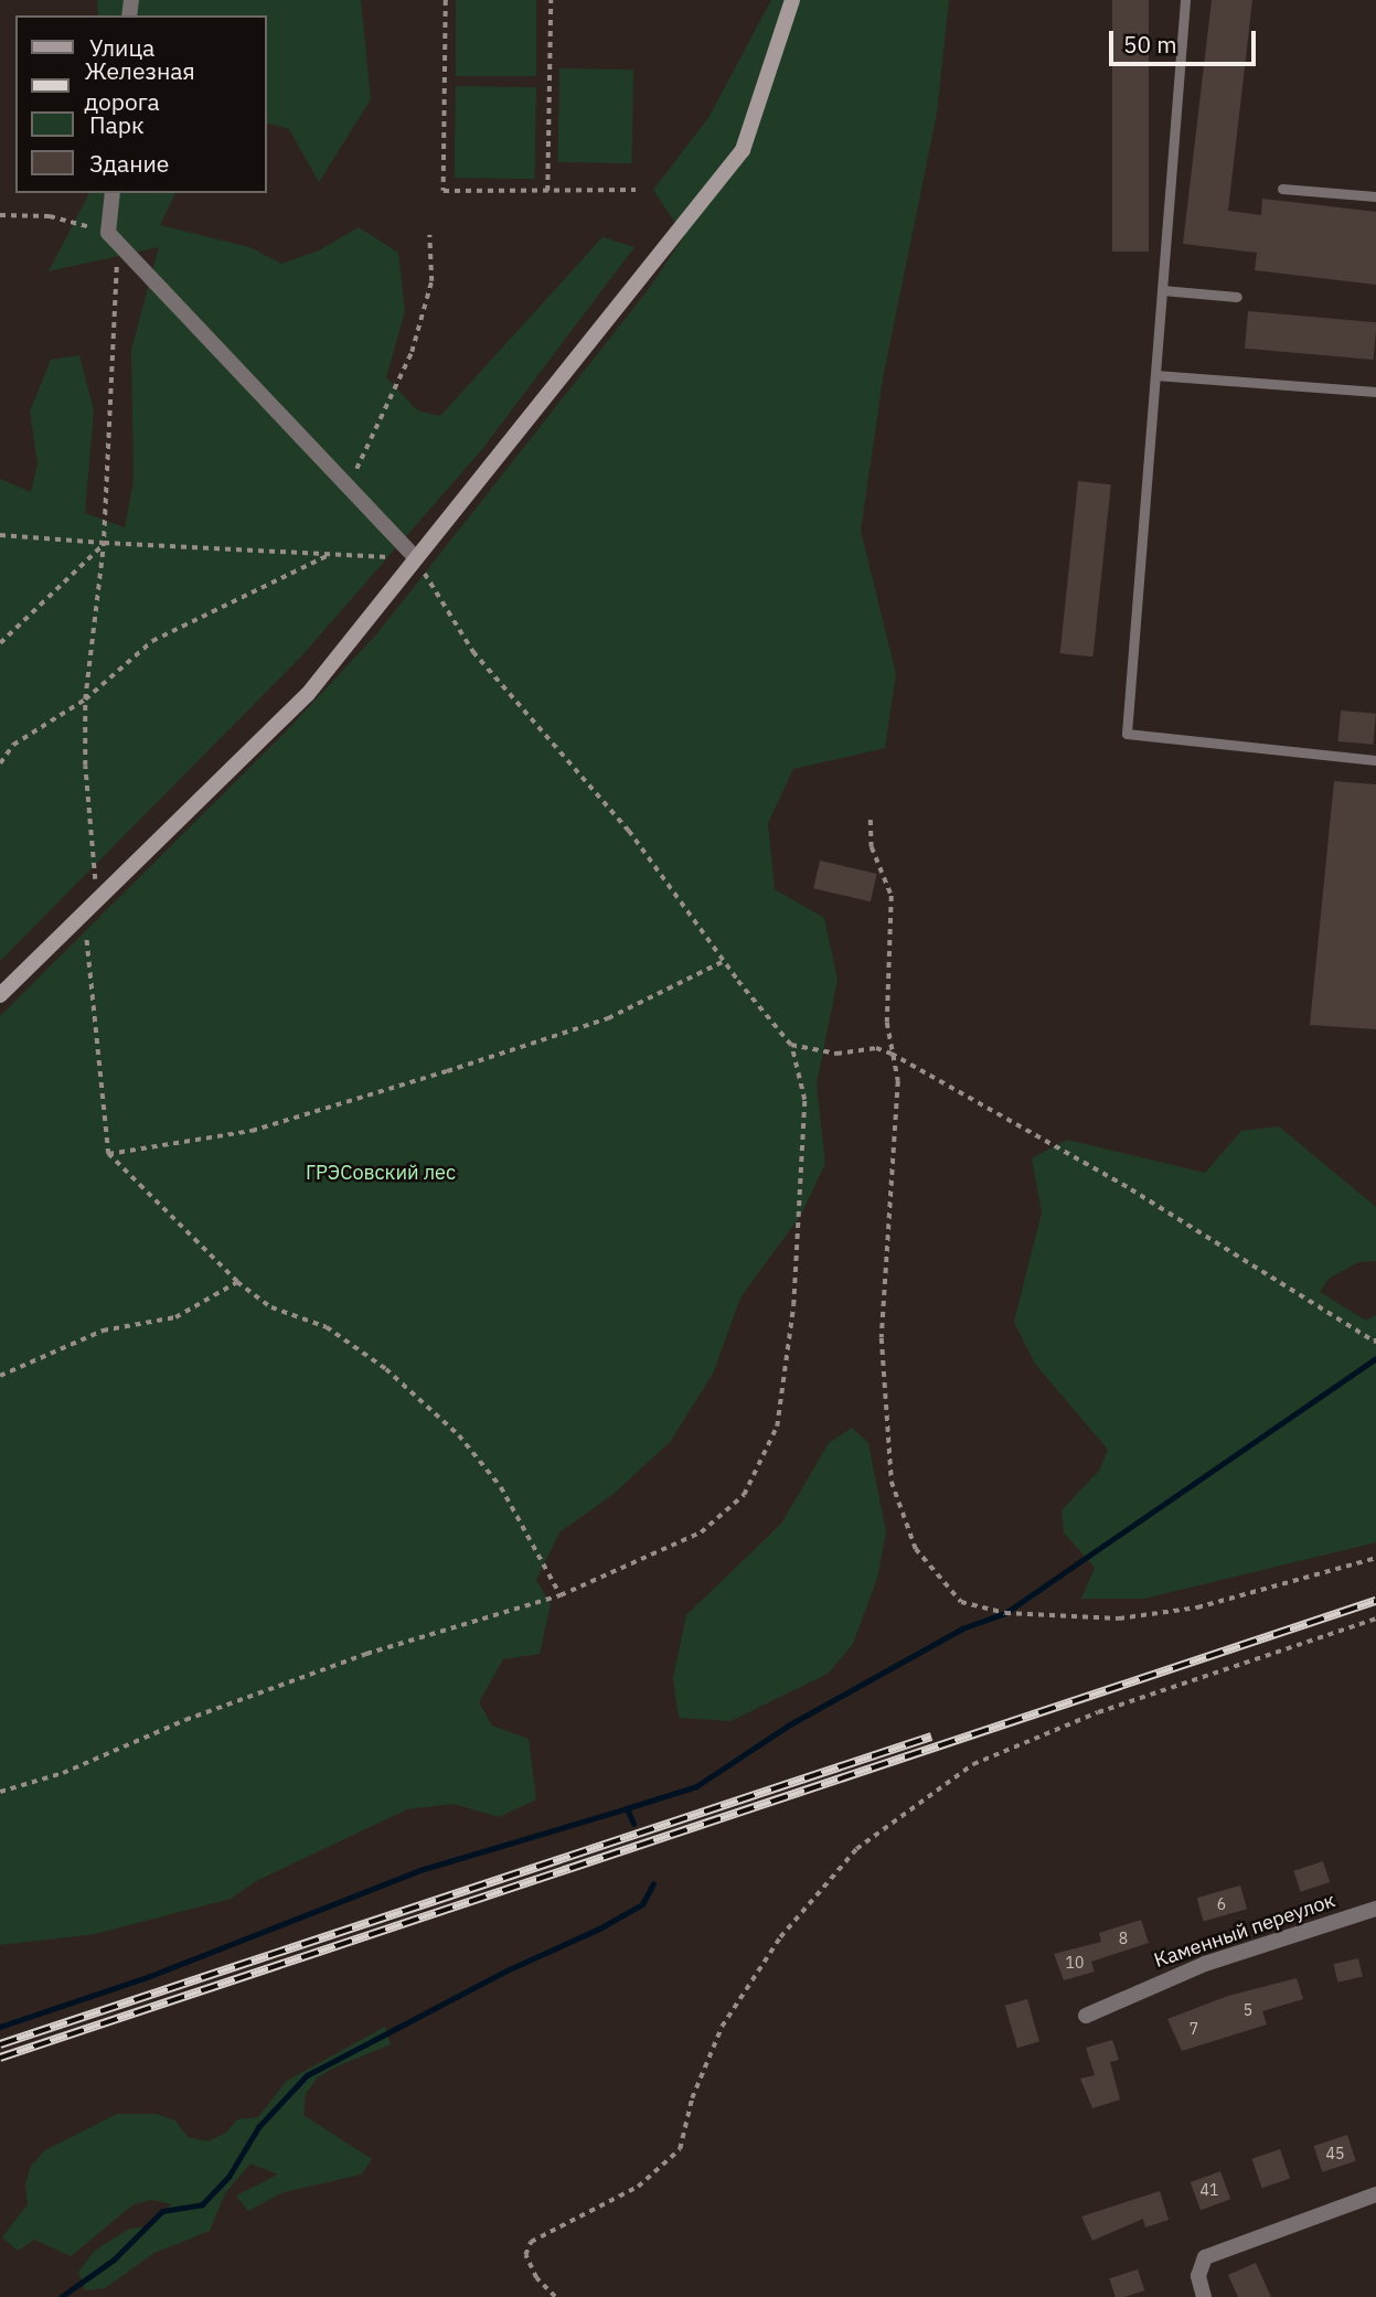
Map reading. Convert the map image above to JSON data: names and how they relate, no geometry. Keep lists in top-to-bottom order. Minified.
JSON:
{"streets":{"street":["Каменный переулок"]},"parks":["ГРЭСовский лес"],"house_numbers":["6","8","10","5","7","45","41"],"legend":["Улица","Железная дорога","Парк","Здание"],"scale_bar":"50 m"}
